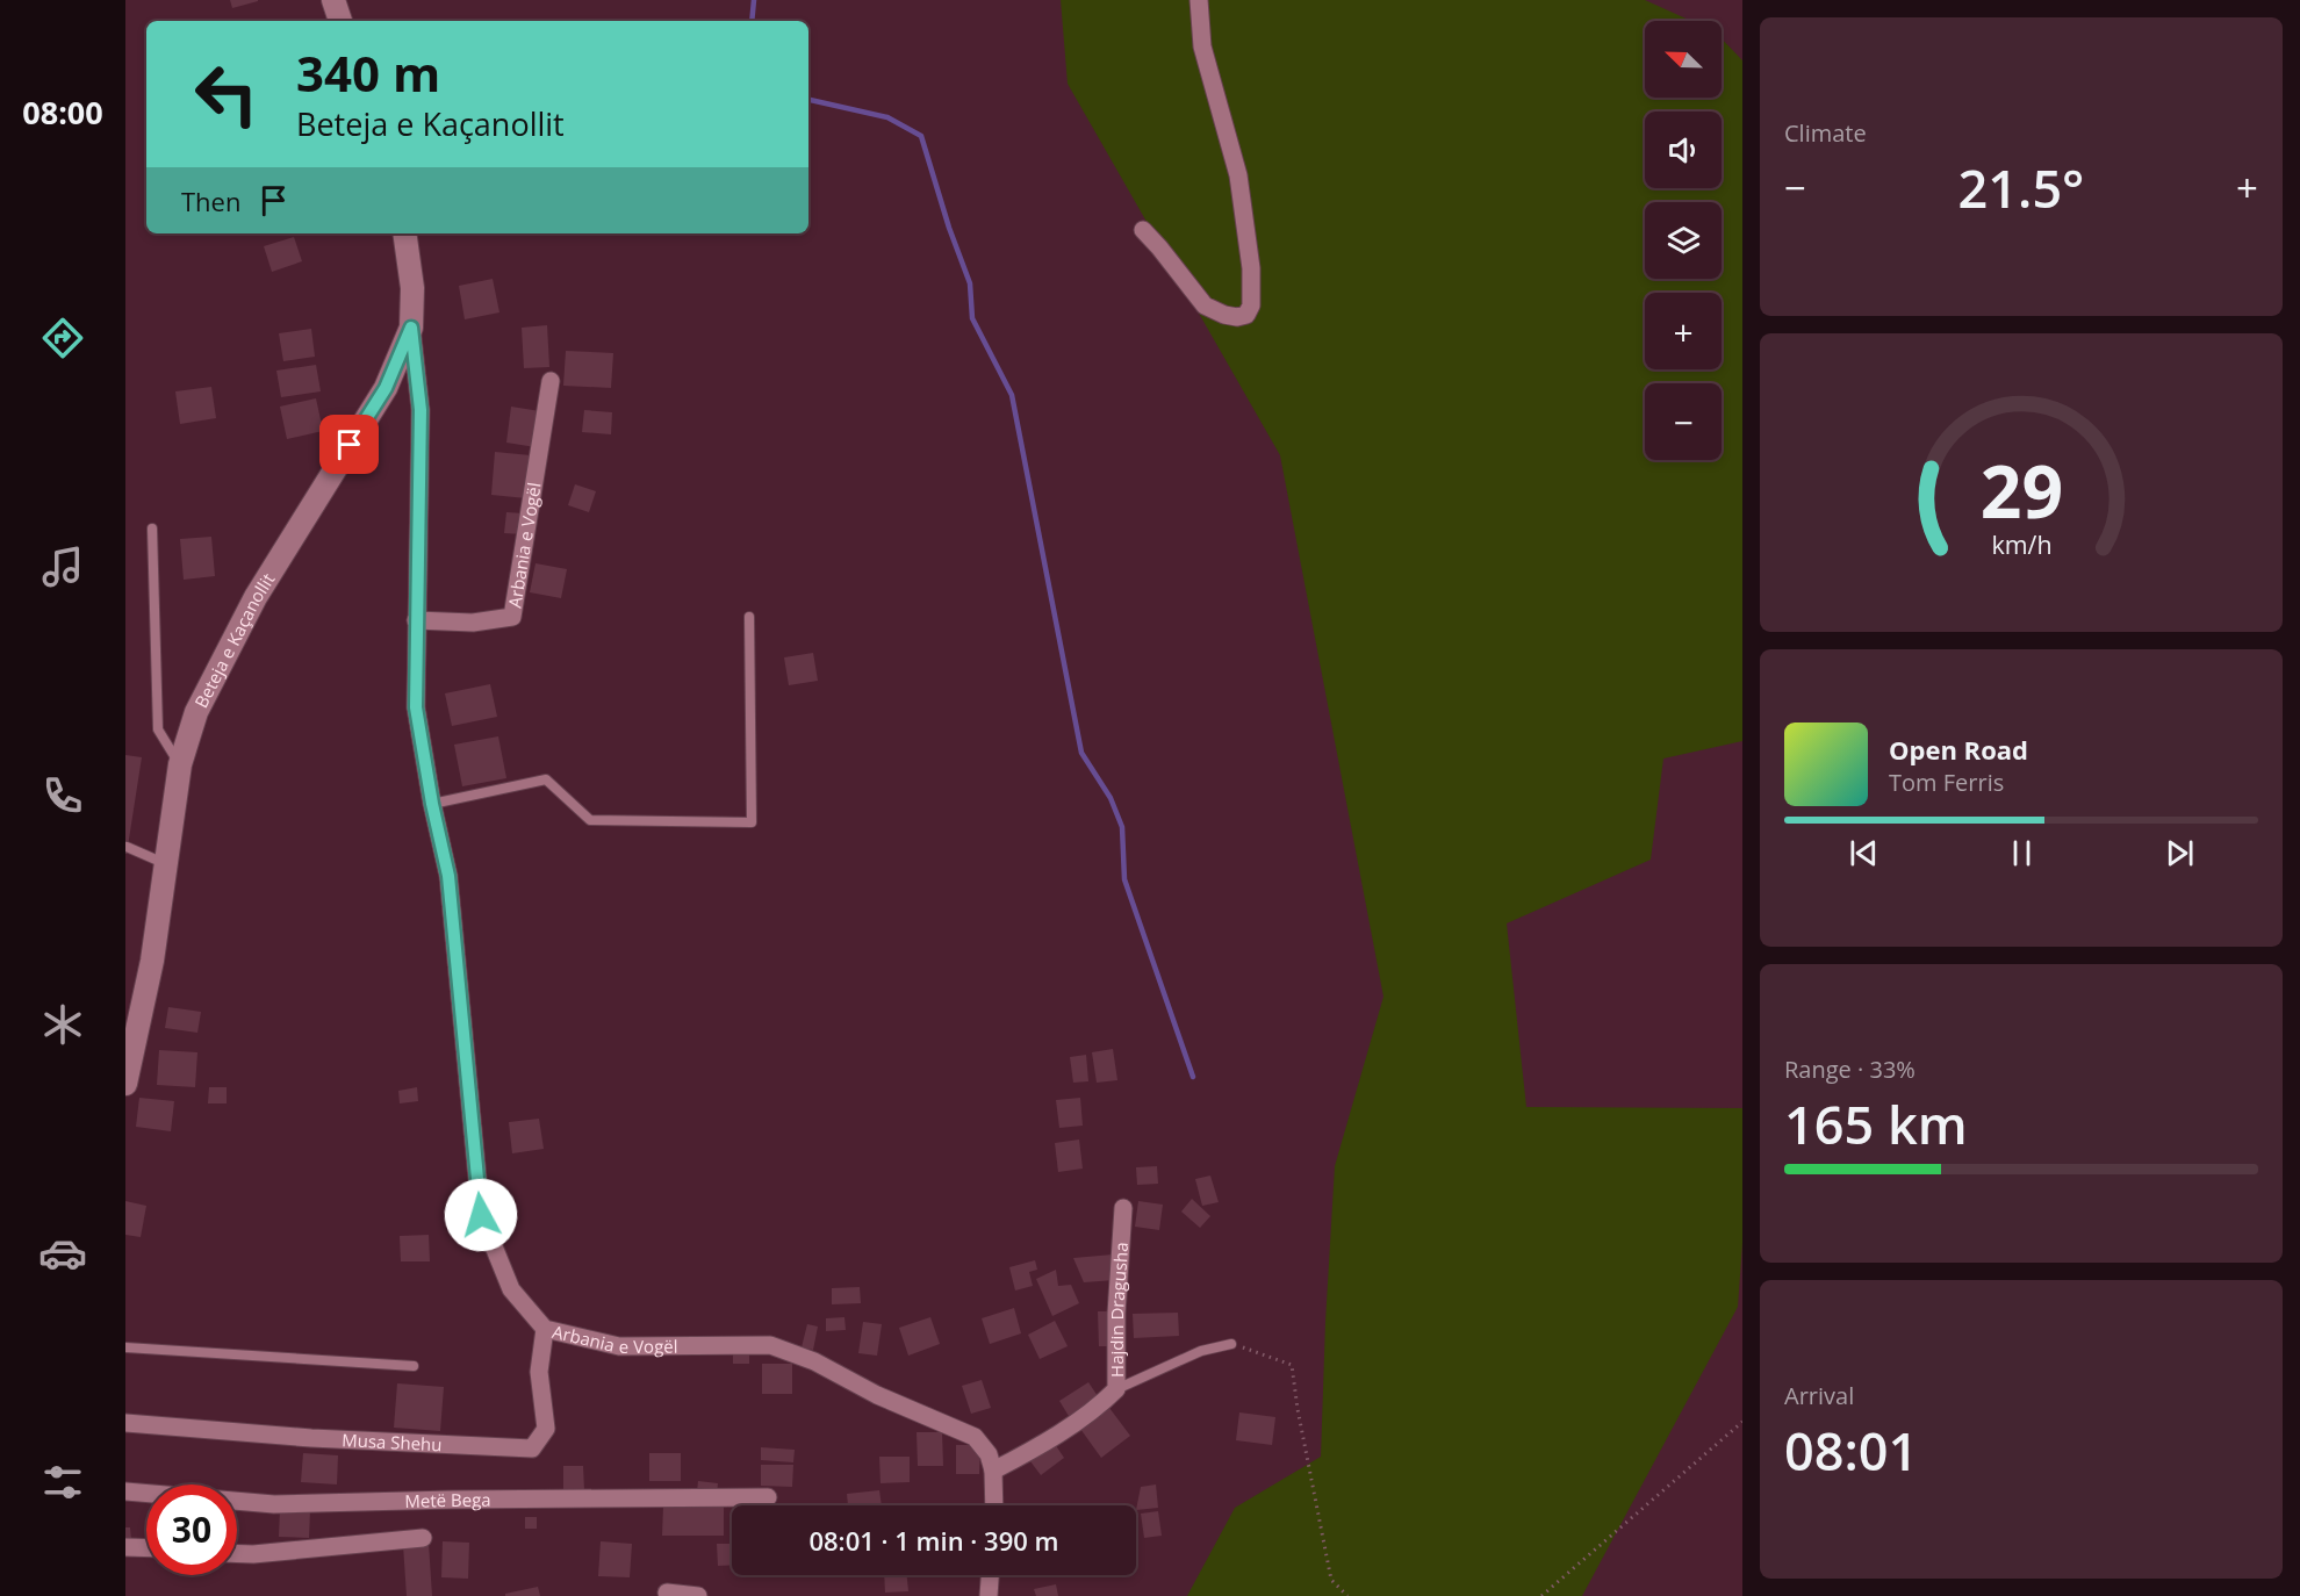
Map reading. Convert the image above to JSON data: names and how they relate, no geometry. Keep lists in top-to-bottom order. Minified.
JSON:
{"streets":{"street":["Arbania e Vogël","Beteja e Kaçanollit","Hajdin Dragusha","Musa Shehu","Metë Bega"]},"crossings":[["Arbania e Vogël","Beteja e Kaçanollit"],["Arbania e Vogël","Hajdin Dragusha"],["Arbania e Vogël","Musa Shehu"]],"north":"top left","page":{"tabs":"08:00","tile":["Climate",["Range · 33%","165 km"],["Arrival","08:01"]],"map_buttons":["+","−"],"turn":["340 m","Beteja e Kaçanollit"],"heat":["−","21.5°","+"],"then":"Then","song":["Open Road","Tom Ferris"],"limit":"30","trip":"08:01 · 1 min · 390 m","gauge":["29","km/h"]}}
